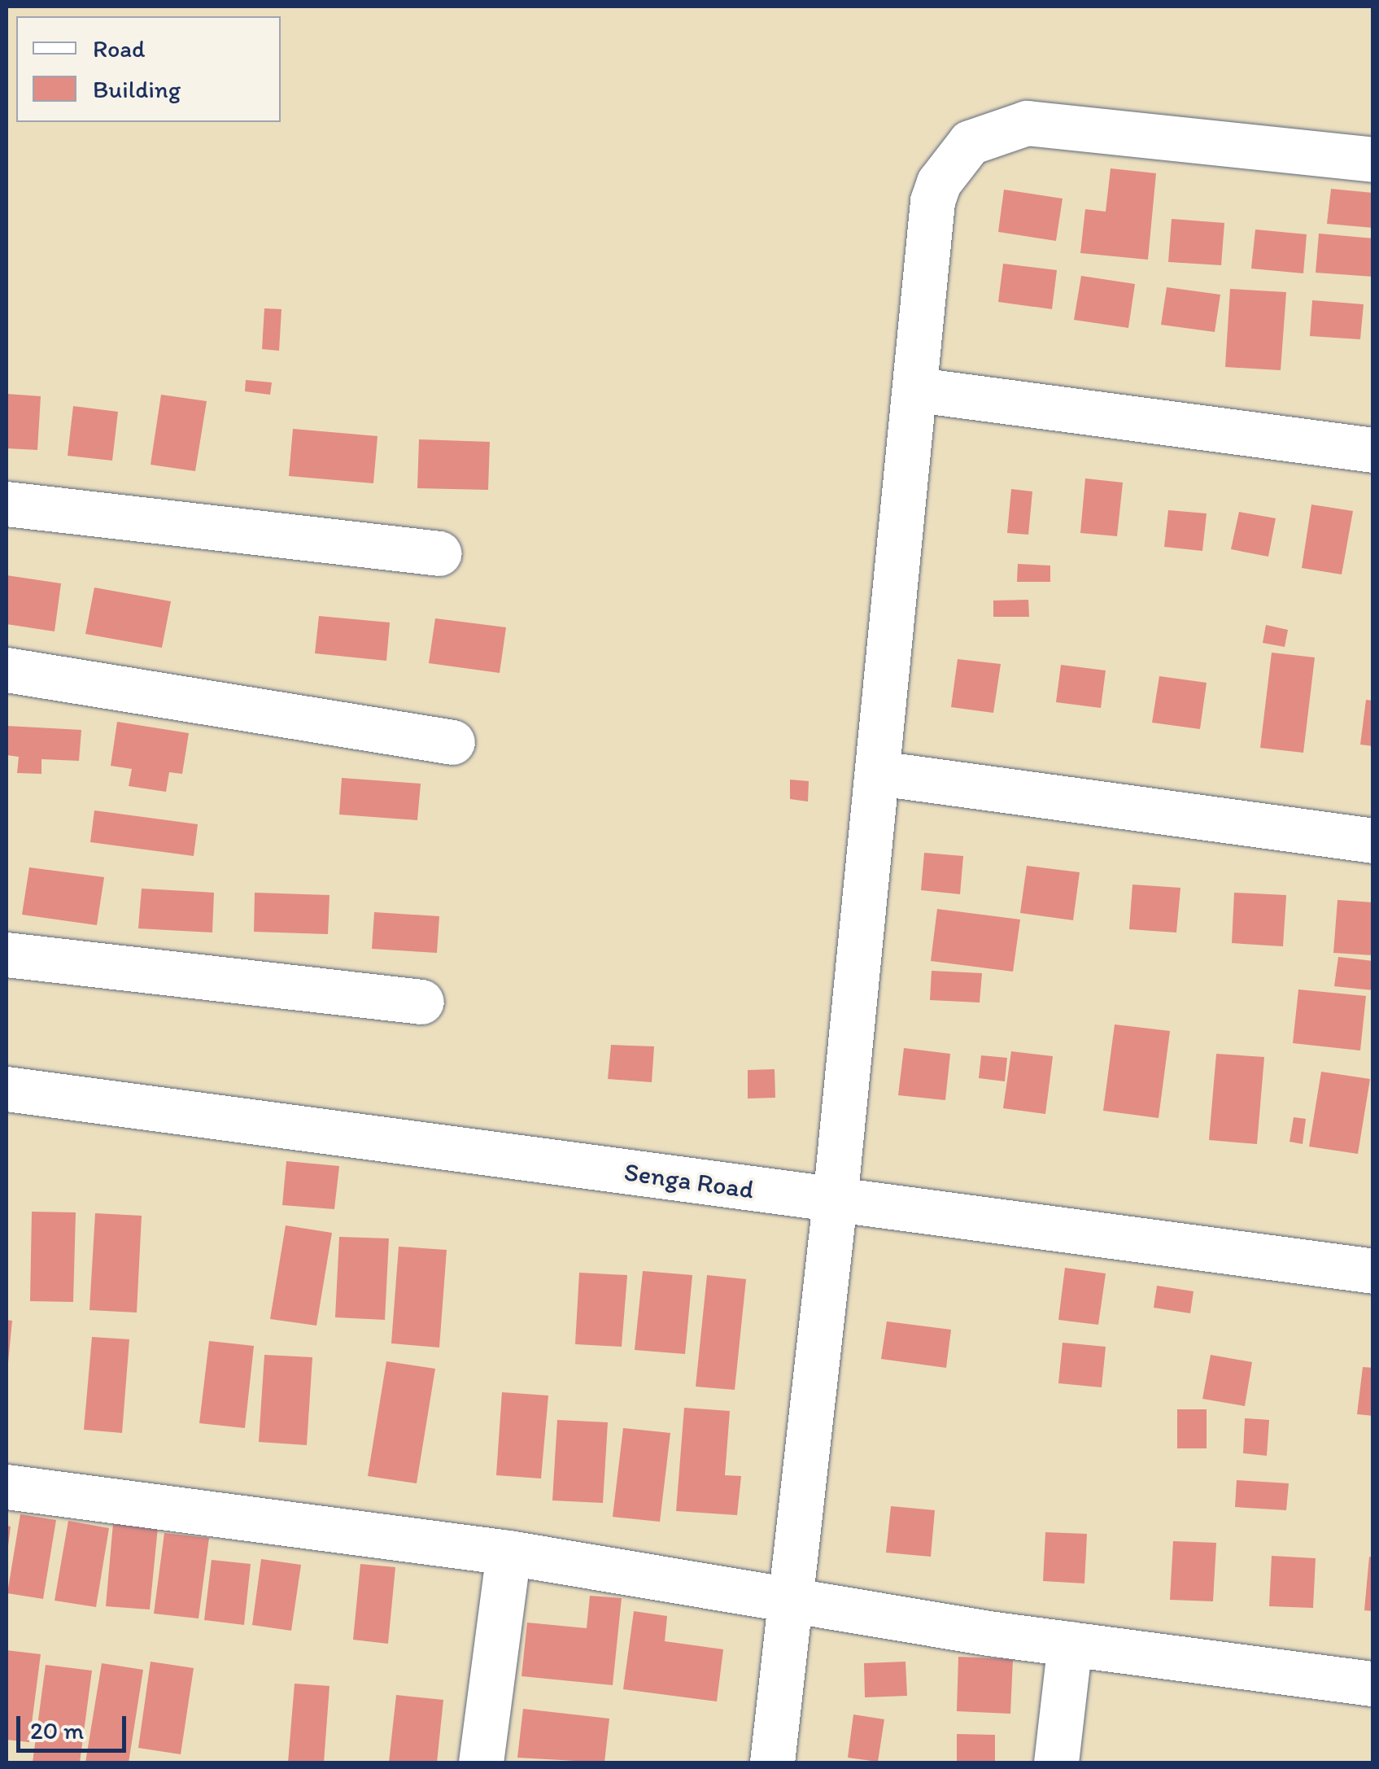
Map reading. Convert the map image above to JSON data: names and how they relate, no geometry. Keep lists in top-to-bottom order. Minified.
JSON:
{"streets":{"street":["Senga Road"]},"legend":["Road","Building"],"scale_bar":"20 m"}
